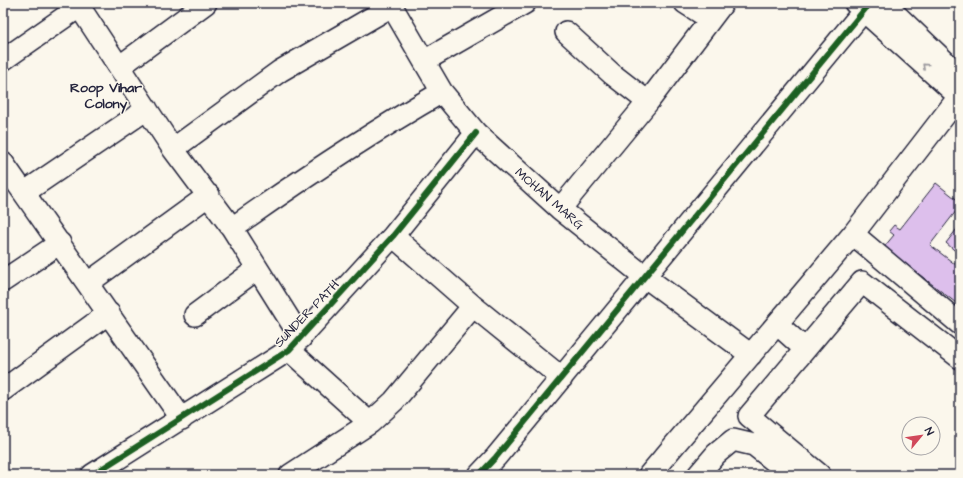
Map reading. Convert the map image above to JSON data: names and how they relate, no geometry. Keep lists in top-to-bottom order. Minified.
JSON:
{"streets":{"street":["MOHAN MARG","SUNDER PATH"]},"crossings":[["MOHAN MARG","SUNDER PATH"]],"districts":["Roop Vihar Colony"],"north":"top right"}
